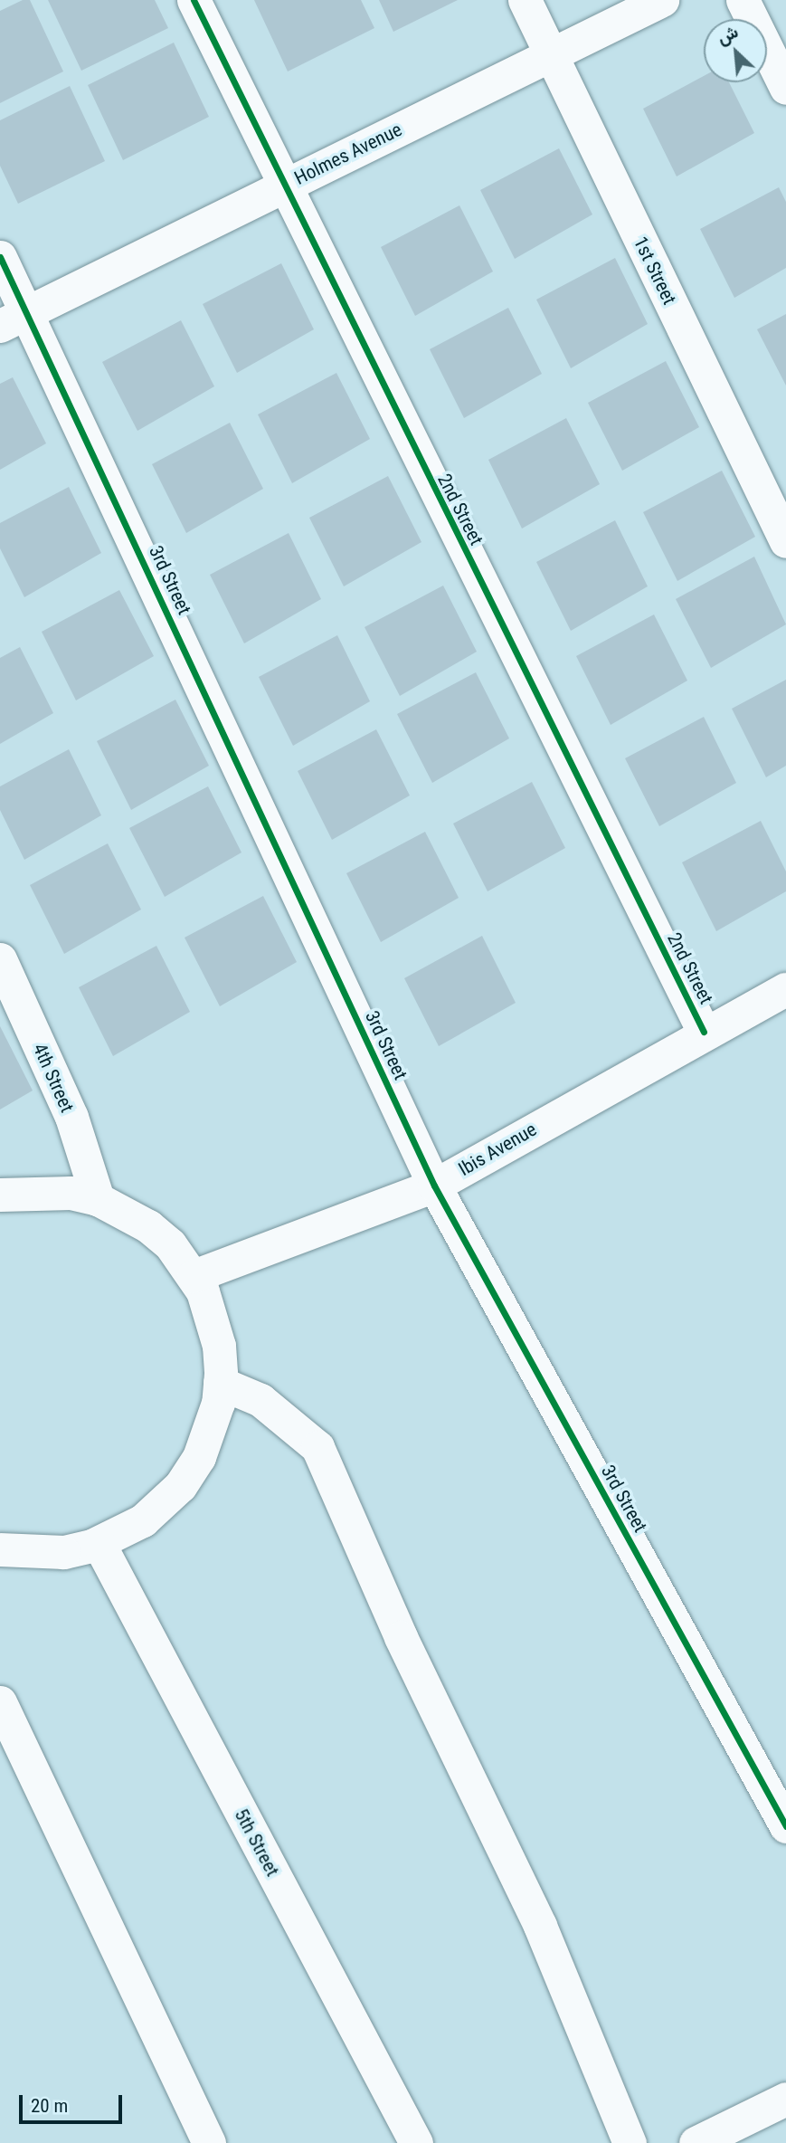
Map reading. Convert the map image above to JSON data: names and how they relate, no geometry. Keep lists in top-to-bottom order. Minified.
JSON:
{"streets":{"street":["Holmes Avenue","1st Street","2nd Street","3rd Street","4th Street","Ibis Avenue","5th Street"]},"crossings":[["Holmes Avenue","1st Street"],["Holmes Avenue","2nd Street"],["Holmes Avenue","3rd Street"],["2nd Street","Ibis Avenue"],["3rd Street","Ibis Avenue"]],"scale_bar":"20 m","north":"top left"}
